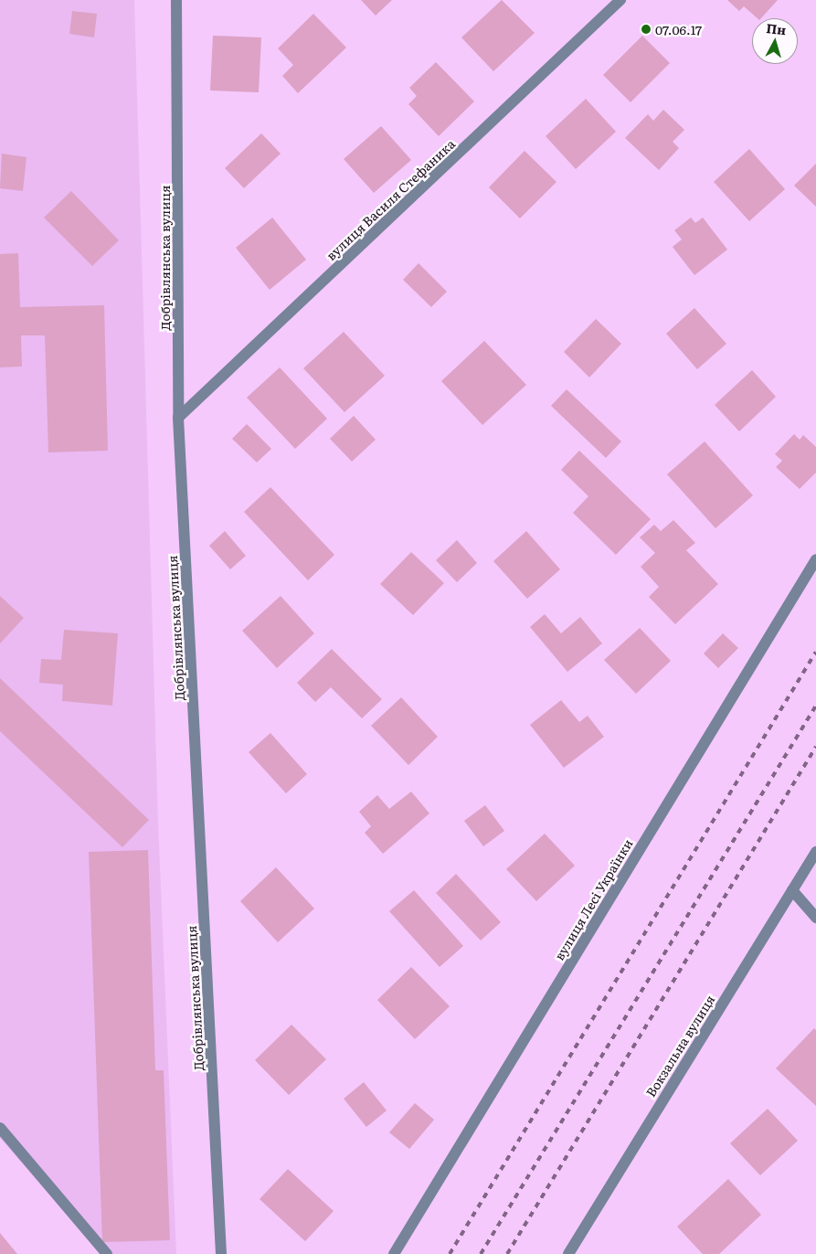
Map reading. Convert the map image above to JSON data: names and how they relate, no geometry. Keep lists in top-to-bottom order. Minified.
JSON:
{"streets":{"street":["вулиця Василя Стефаника","Добрівлянська вулиця","вулиця Лесі Українки","Вокзальна вулиця"]},"crossings":[["вулиця Василя Стефаника","Добрівлянська вулиця"]],"places":["07.06.17"],"north":"top"}
